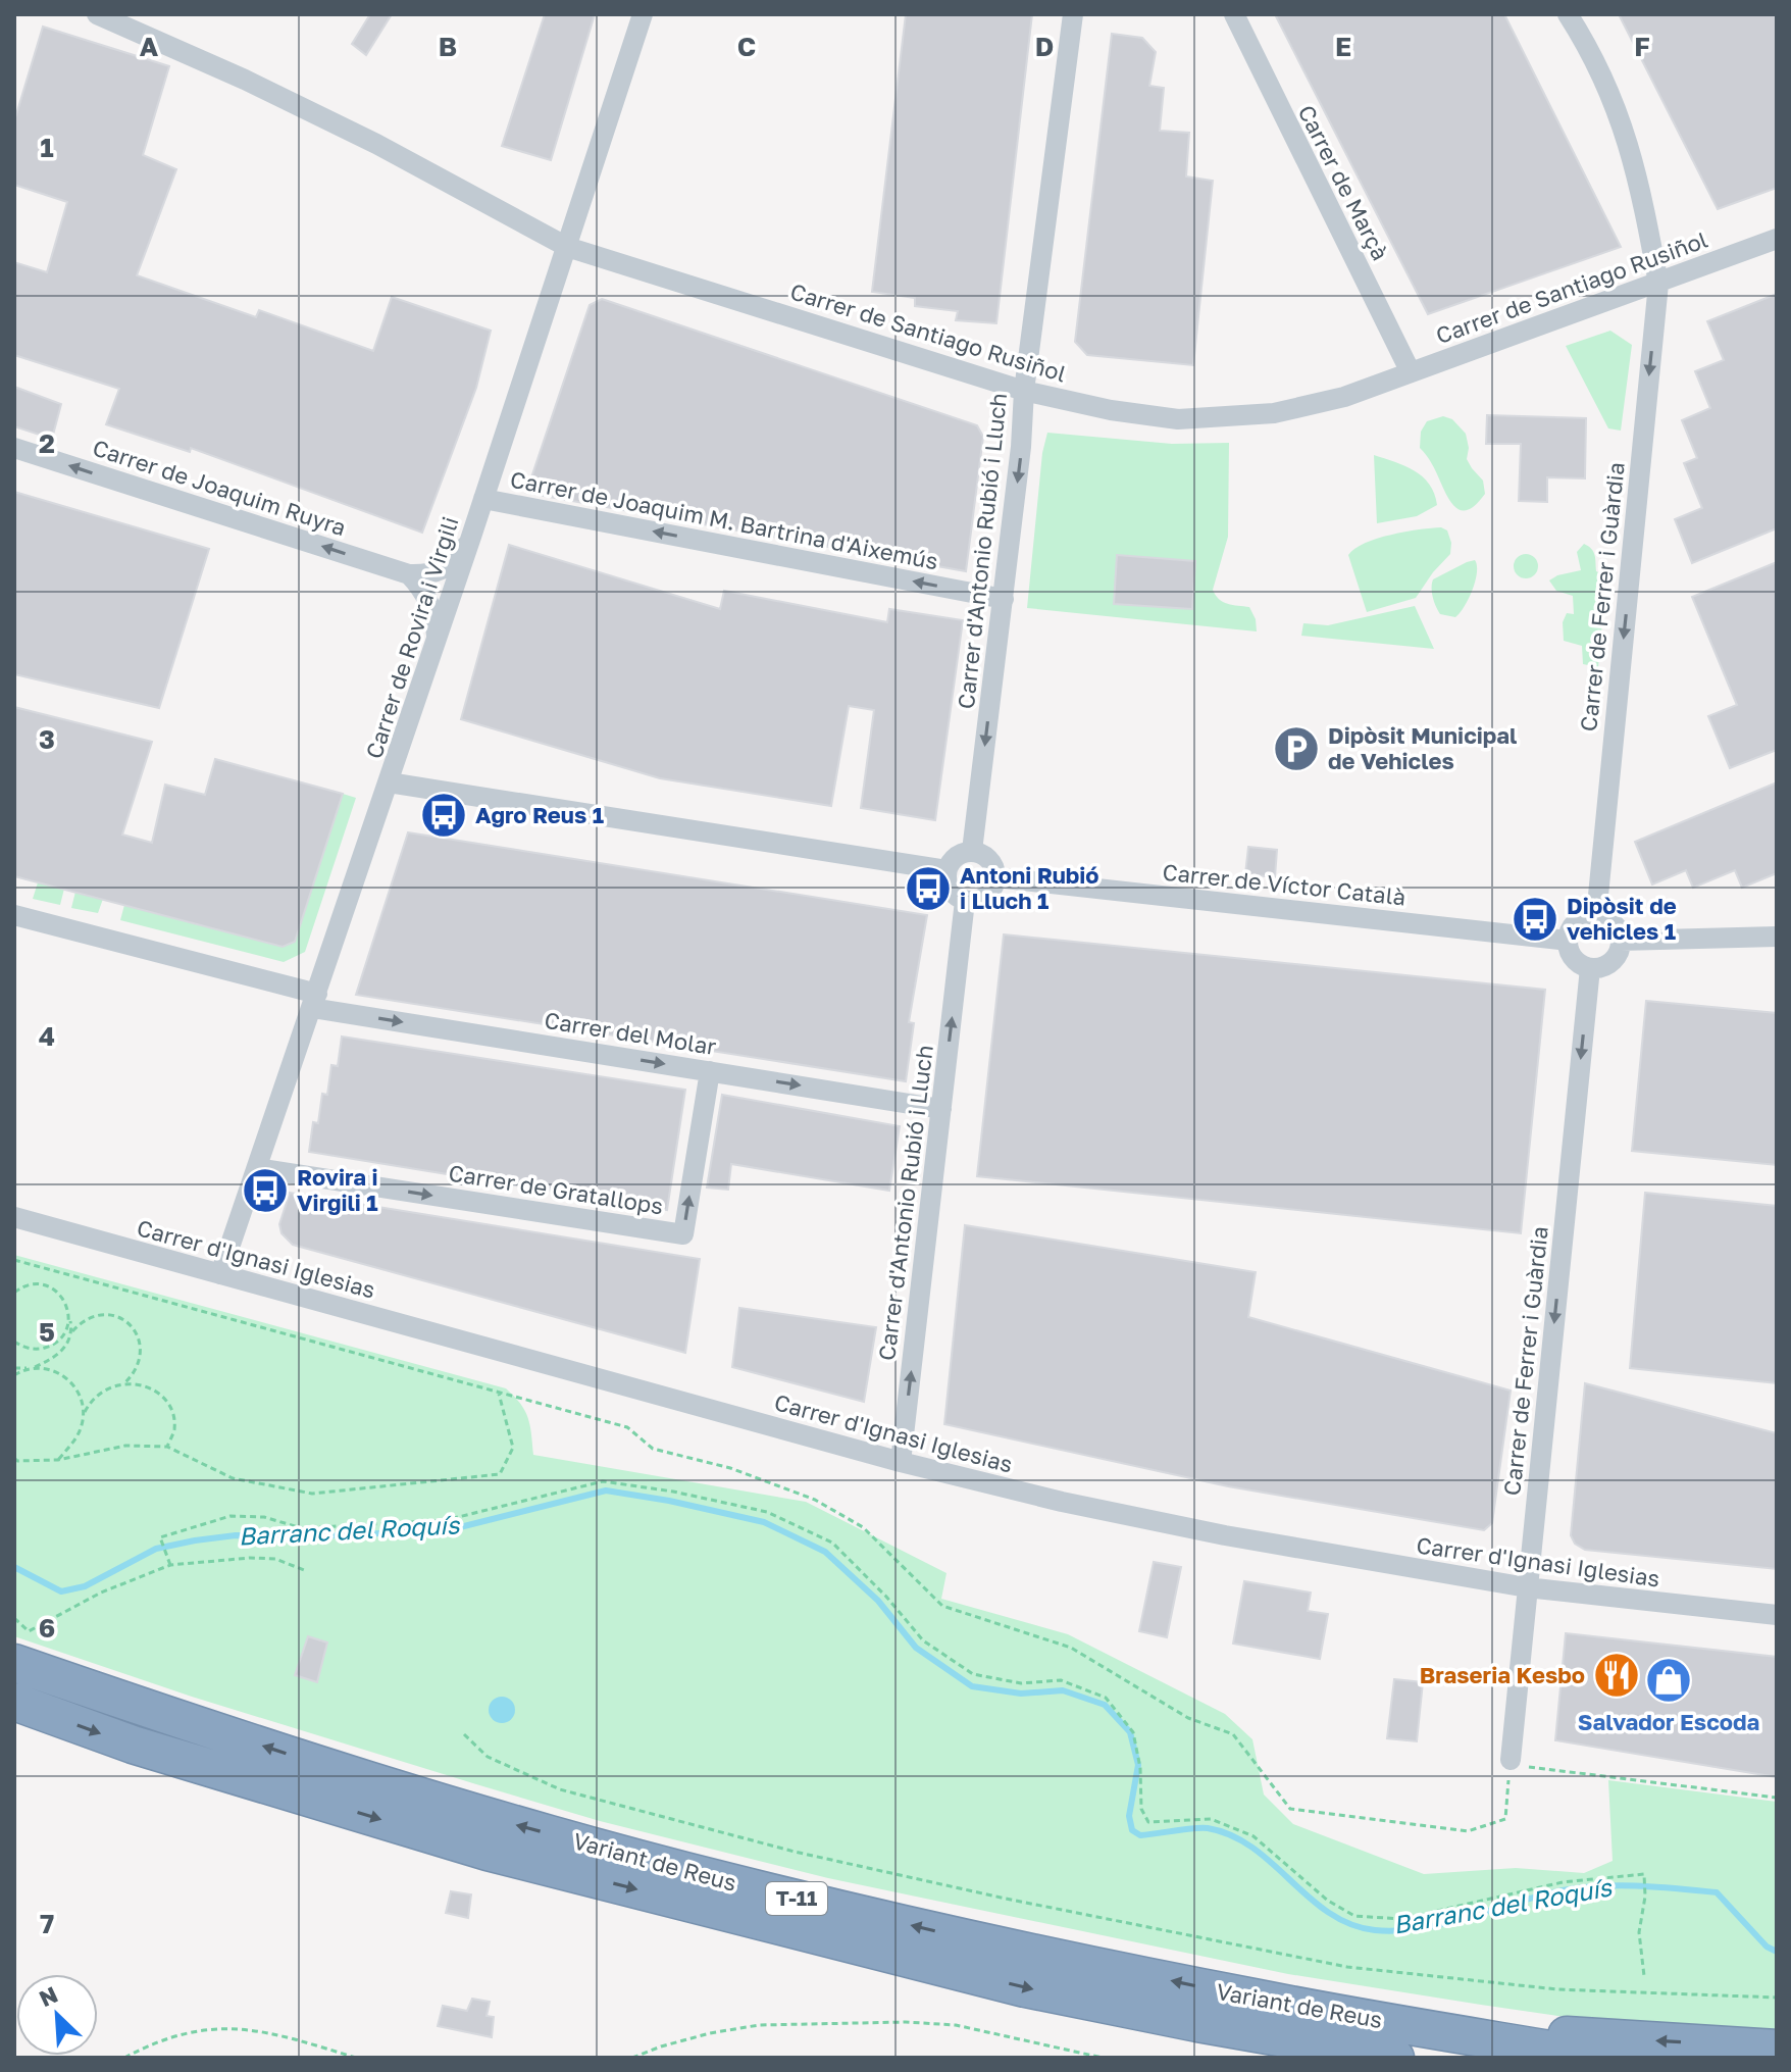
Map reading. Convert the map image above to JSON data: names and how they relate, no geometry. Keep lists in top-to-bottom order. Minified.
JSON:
{"streets":{"highway":["Variant de Reus","T-11"],"street":["Carrer de Marçà","Carrer de Santiago Rusiñol","Carrer de Joaquim Ruyra","Carrer de Joaquim M. Bartrina d'Aixemús","Carrer d'Antonio Rubió i Lluch","Carrer de Ferrer i Guàrdia","Carrer de Rovira i Virgili","Carrer de Víctor Català","Carrer del Molar","Carrer de Gratallops","Carrer d'Ignasi Iglesias"]},"crossings":[["Carrer de Marçà","Carrer de Santiago Rusiñol"],["Carrer de Santiago Rusiñol","Carrer d'Antonio Rubió i Lluch"],["Carrer de Santiago Rusiñol","Carrer de Ferrer i Guàrdia"],["Carrer de Santiago Rusiñol","Carrer de Rovira i Virgili"],["Carrer de Joaquim M. Bartrina d'Aixemús","Carrer d'Antonio Rubió i Lluch"],["Carrer de Joaquim M. Bartrina d'Aixemús","Carrer de Rovira i Virgili"],["Carrer d'Antonio Rubió i Lluch","Carrer de Víctor Català"],["Carrer d'Antonio Rubió i Lluch","Carrer del Molar"],["Carrer d'Antonio Rubió i Lluch","Carrer d'Ignasi Iglesias"],["Carrer de Ferrer i Guàrdia","Carrer de Víctor Català"],["Carrer de Ferrer i Guàrdia","Carrer d'Ignasi Iglesias"],["Carrer de Rovira i Virgili","Carrer del Molar"],["Carrer de Rovira i Virgili","Carrer de Gratallops"],["Carrer de Rovira i Virgili","Carrer d'Ignasi Iglesias"],["Carrer del Molar","Carrer de Gratallops"]],"one_way":["Carrer de Joaquim Ruyra","Carrer de Joaquim M. Bartrina d'Aixemús","Carrer de Ferrer i Guàrdia","Carrer del Molar"],"water":["Barranc del Roquís"],"places":{"parking":["Dipòsit Municipal de Vehicles"],"bus stop":["Agro Reus 1","Antoni Rubió i Lluch 1","Dipòsit de vehicles 1","Rovira i Virgili 1"],"restaurant":["Braseria Kesbo"],"shop":["Salvador Escoda"]},"north":"top left","grid":{"columns":["A","B","C","D","E","F"],"rows":["1","2","3","4","5","6","7"]}}
